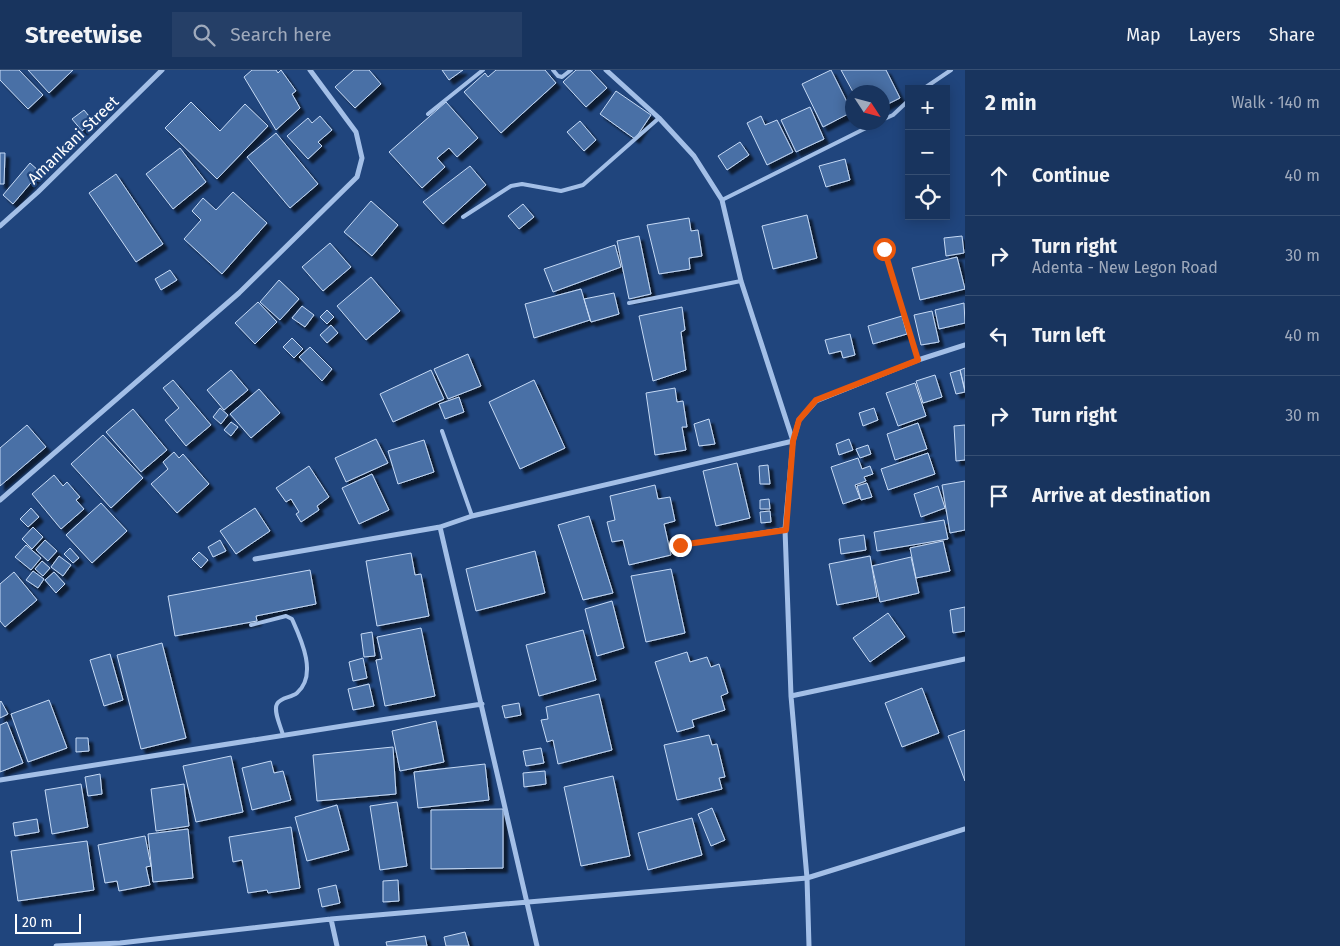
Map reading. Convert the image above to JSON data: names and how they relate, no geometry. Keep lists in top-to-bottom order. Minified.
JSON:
{"streets":{"street":["Amankani Street"]},"scale_bar":"20 m","north":"bottom right","page":{"header":"Streetwise","search":"Search here","nav":["Map","Layers","Share"],"heading":["2 min","Walk · 140 m"],"map_buttons":["+","−"],"list":[["Continue","40 m"],["Turn right","Adenta - New Legon Road","30 m"],["Turn left","40 m"],["Turn right","30 m"],"Arrive at destination"],"scale":"20 m"}}
